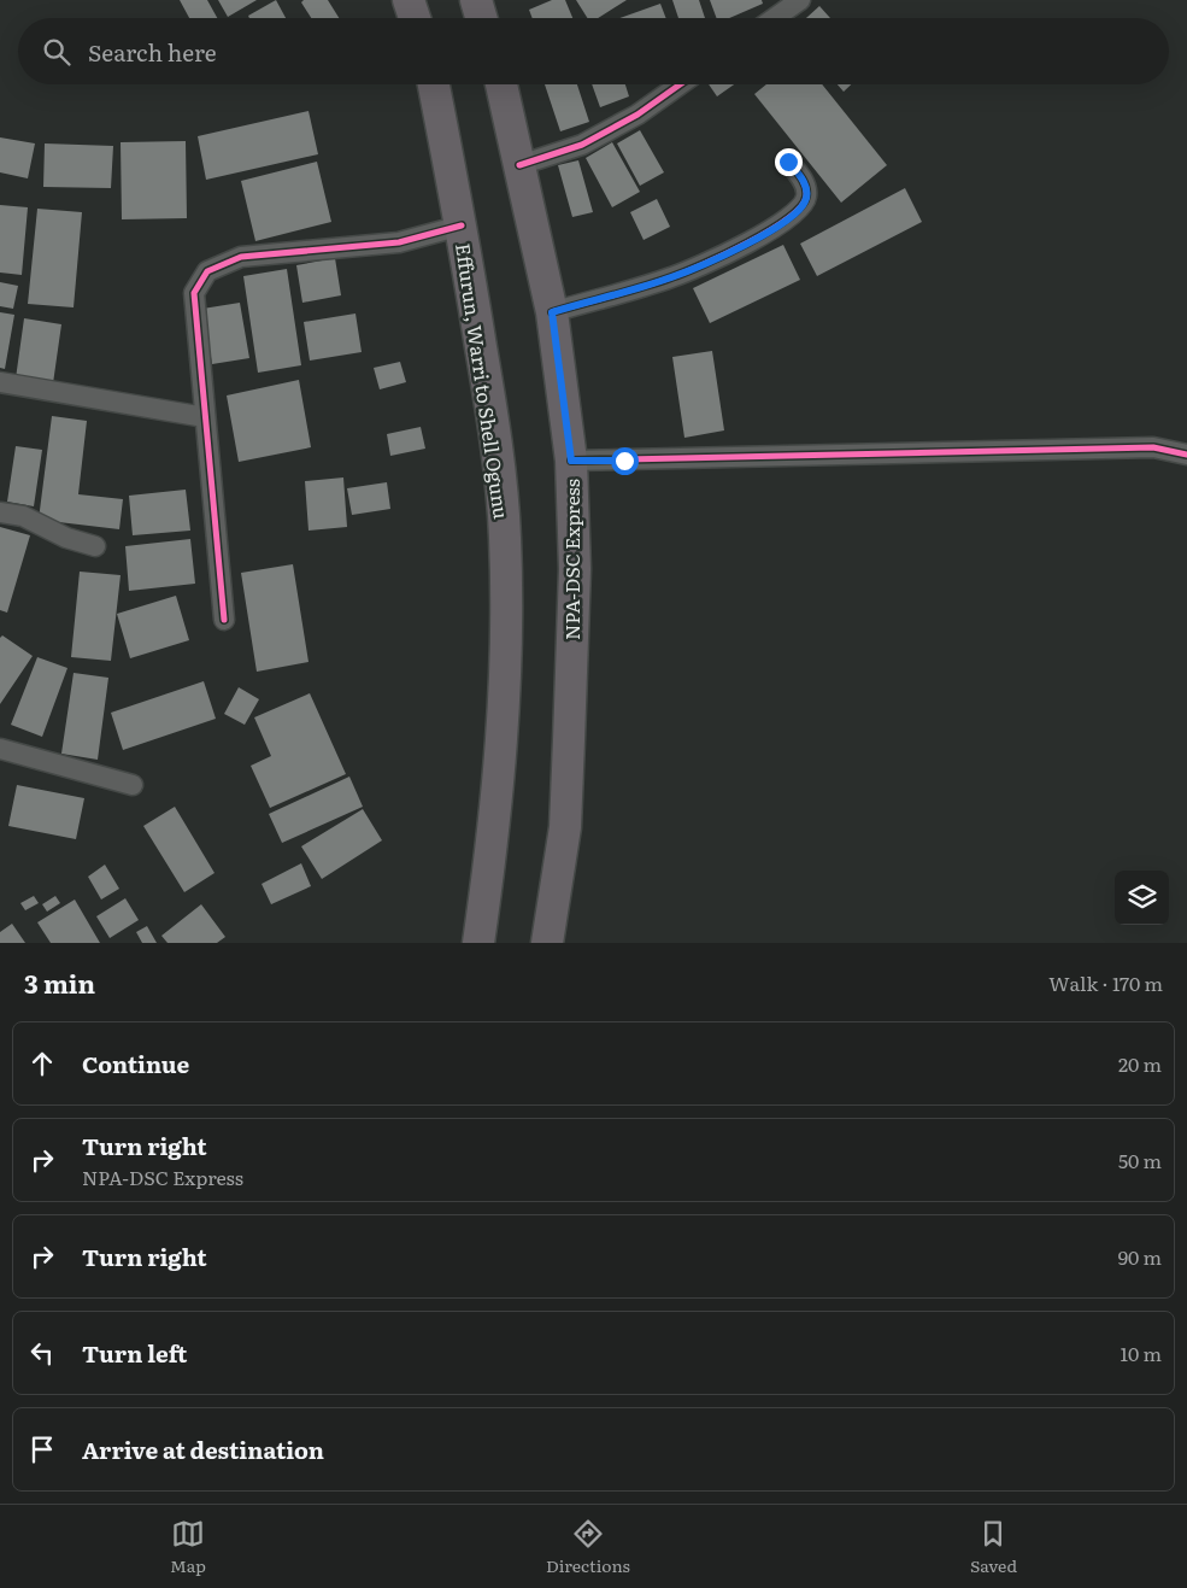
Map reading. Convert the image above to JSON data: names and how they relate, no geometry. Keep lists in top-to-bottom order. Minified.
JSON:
{"streets":{"main road":["Effurun, Warri to Shell Ogunu","NPA-DSC Express"]},"page":{"search":"Search here","heading":["3 min","Walk · 170 m"],"list":[["Continue","20 m"],["Turn right","NPA-DSC Express","50 m"],["Turn right","90 m"],["Turn left","10 m"],"Arrive at destination"],"nav":["Map","Directions","Saved"]}}
